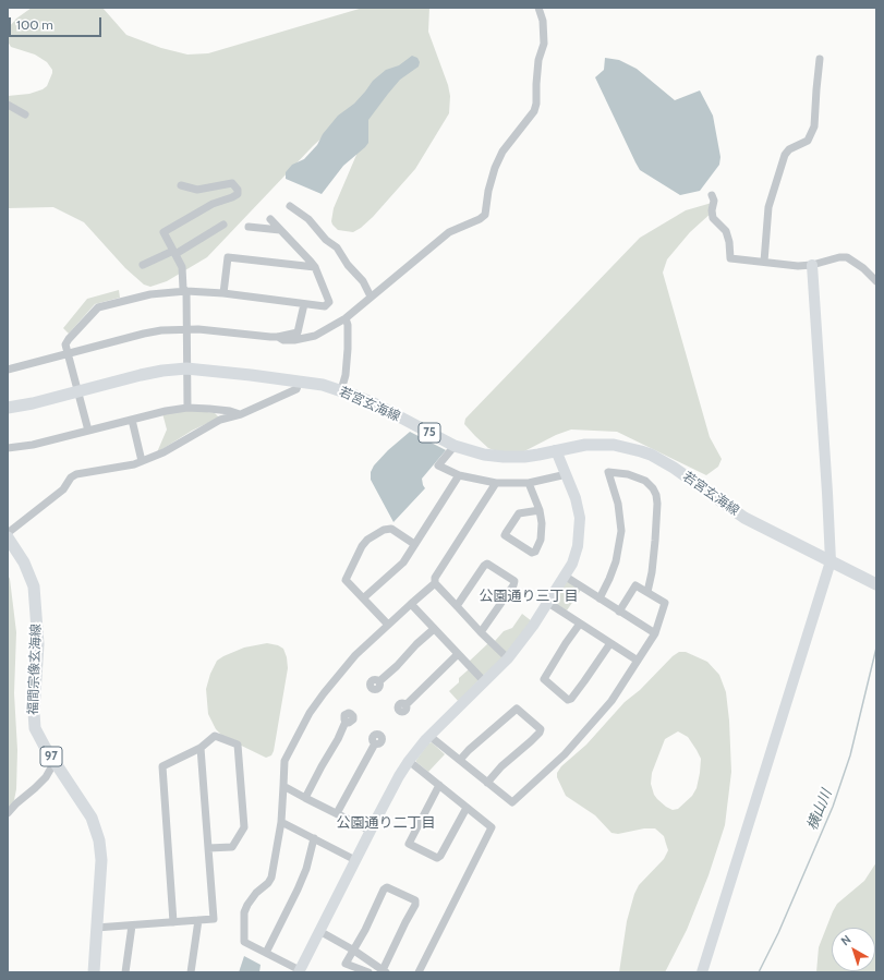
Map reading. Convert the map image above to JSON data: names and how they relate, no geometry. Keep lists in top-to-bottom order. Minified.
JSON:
{"streets":{"main road":["若宮玄海線","75","福間宗像玄海線","97"]},"districts":["公園通り三丁目","公園通り二丁目"],"water":["横山川"],"scale_bar":"100 m","north":"top left"}
